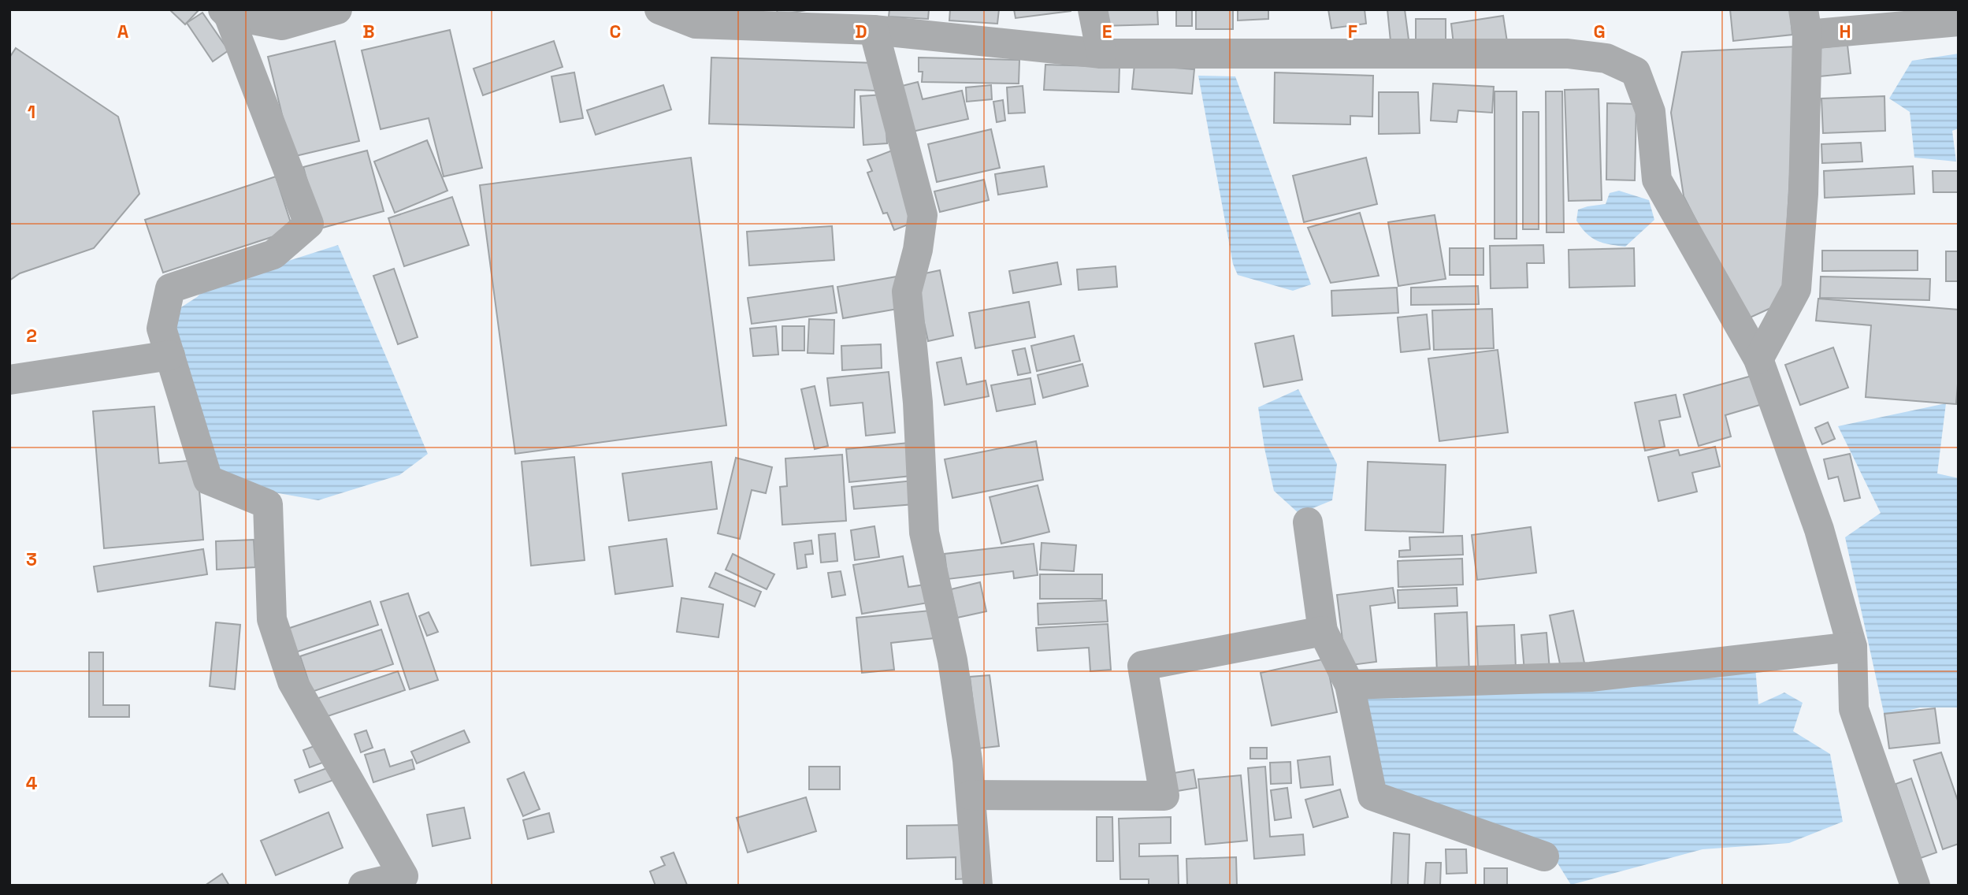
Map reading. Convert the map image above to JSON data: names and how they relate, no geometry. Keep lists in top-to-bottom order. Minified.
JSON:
{"grid":{"columns":["A","B","C","D","E","F","G","H"],"rows":["1","2","3","4"]}}
